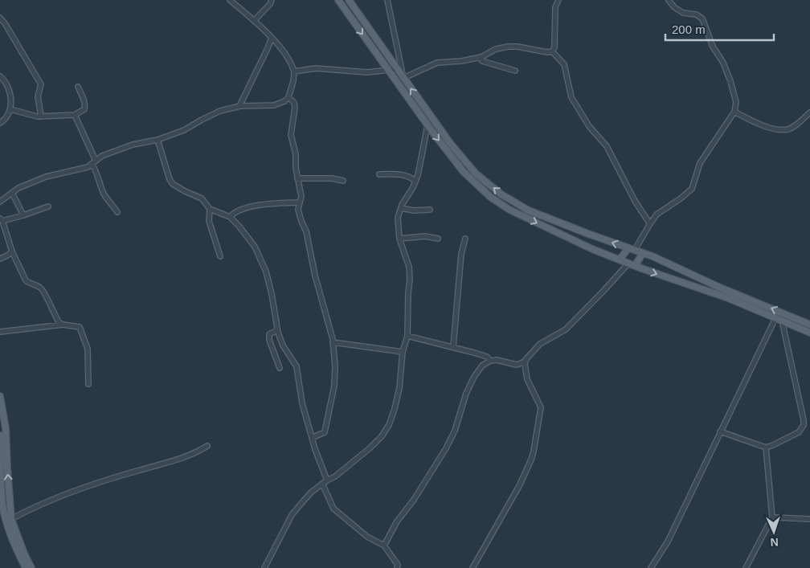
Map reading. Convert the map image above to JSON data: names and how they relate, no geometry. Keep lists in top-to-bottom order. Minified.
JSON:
{"scale_bar":"200 m","north":"bottom"}
